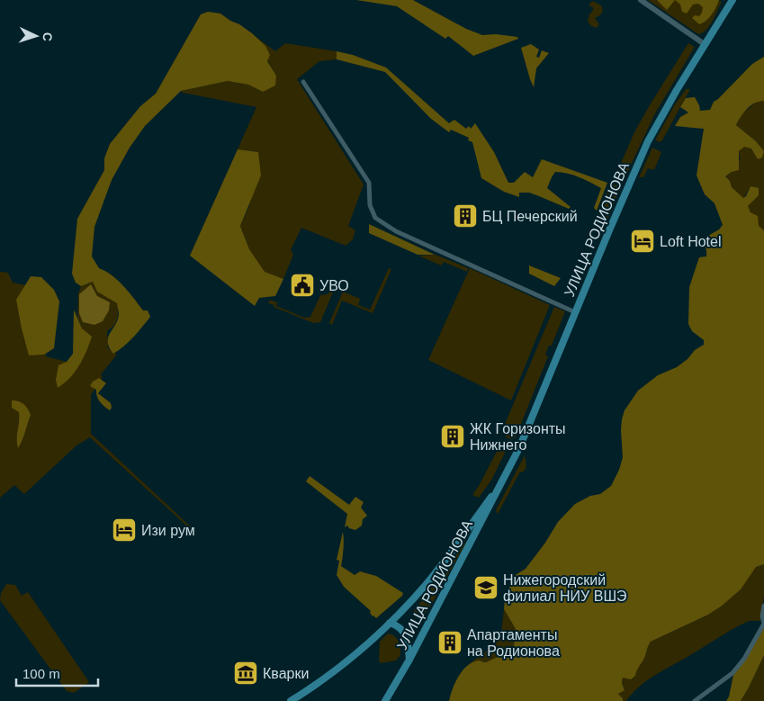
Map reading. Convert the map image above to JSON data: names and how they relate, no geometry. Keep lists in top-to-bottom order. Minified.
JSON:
{"streets":{"main road":["УЛИЦА РОДИОНОВА"]},"places":{"building":["БЦ Печерский","ЖК Горизонты Нижнего","Апартаменты на Родионова"],"hotel":["Loft Hotel","Изи рум"],"public building":["УВО"],"school or university":["Нижегородский филиал НИУ ВШЭ"],"museum":["Кварки"]},"scale_bar":"100 m","north":"right"}
